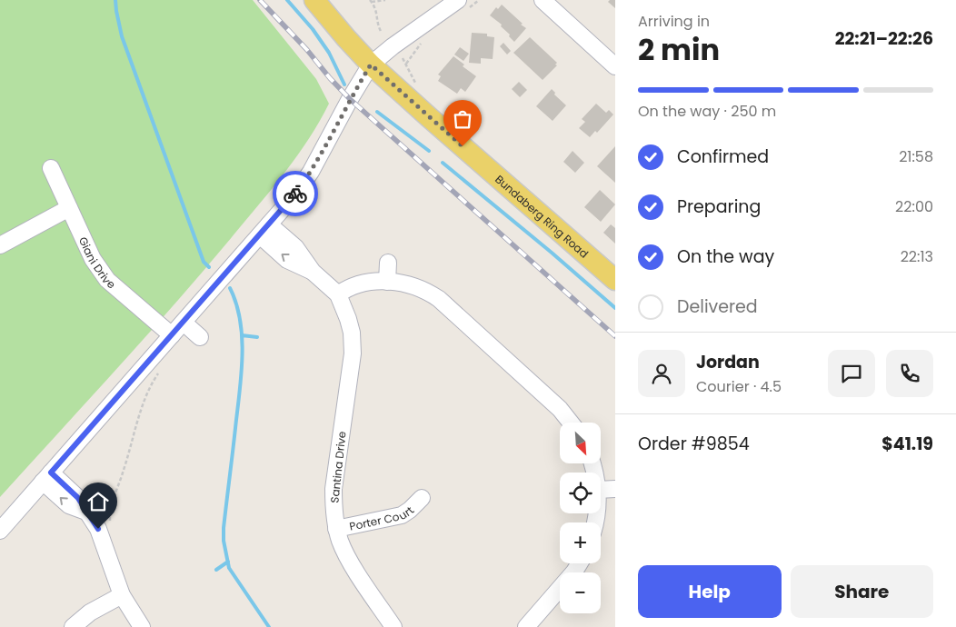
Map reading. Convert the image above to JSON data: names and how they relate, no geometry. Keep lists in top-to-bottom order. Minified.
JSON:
{"streets":{"main road":["Bundaberg Ring Road"],"street":["Giani Drive","Santina Drive","Porter Court"]},"crossings":[["Santina Drive","Porter Court"]],"north":"bottom right","page":{"heading":["2 min","Arriving in","22:21–22:26"],"panel":["Jordan","Courier · 4.5","Order #9854","$41.19"],"bar":"On the way · 250 m","list":[["Confirmed","21:58"],["Preparing","22:00"],["On the way","22:13"],"Delivered"],"map_buttons":["+","−"],"buttons":["Help","Share"]}}
